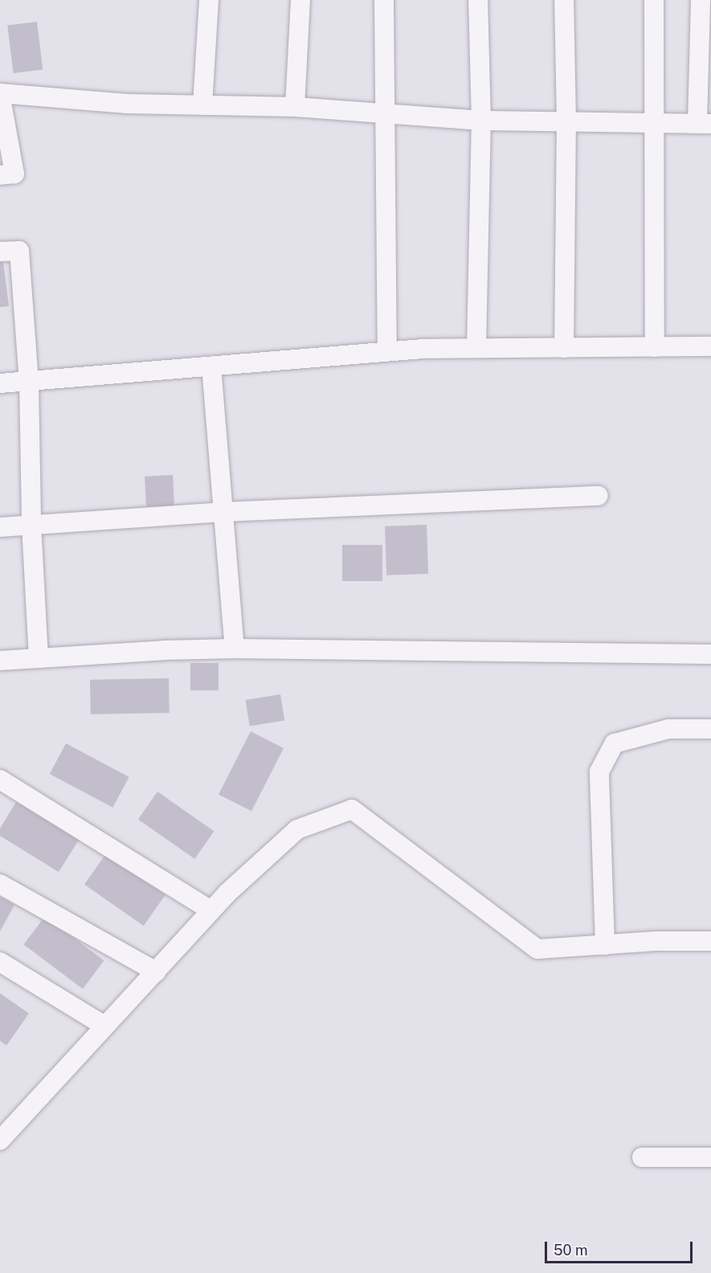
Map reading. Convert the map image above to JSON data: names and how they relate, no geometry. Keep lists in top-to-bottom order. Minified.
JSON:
{"scale_bar":"50 m"}
